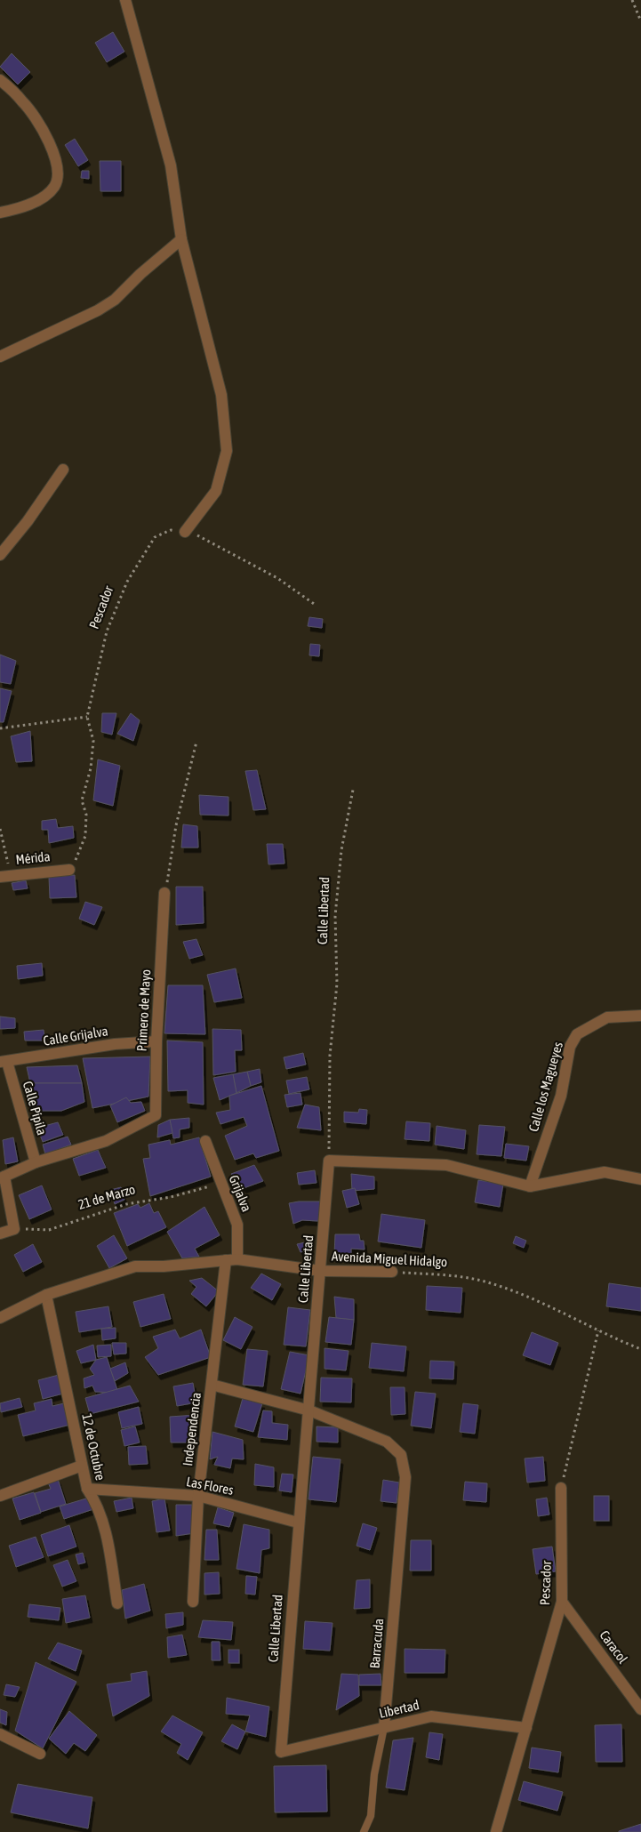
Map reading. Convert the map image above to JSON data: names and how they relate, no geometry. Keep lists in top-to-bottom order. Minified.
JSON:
{"streets":{"street":["Pescador","Mérida","Calle Libertad","Primero de Mayo","Calle Grijalva","Calle los Magueyes","Calle Pípila","Grijalva","Avenida Miguel Hidalgo","Independencia","12 de Octubre","Las Flores","Barracuda","Caracol","Libertad"],"path":["21 de Marzo"]},"crossings":[["Pescador","Mérida"],["Pescador","Caracol"],["Pescador","Libertad"],["Calle Libertad","Avenida Miguel Hidalgo"],["Calle Libertad","Las Flores"],["Calle Libertad","Barracuda"],["Calle Libertad","Libertad"],["Primero de Mayo","Calle Grijalva"],["Primero de Mayo","Calle Pípila"],["Calle Grijalva","Calle Pípila"],["Grijalva","21 de Marzo"],["Grijalva","Avenida Miguel Hidalgo"],["Avenida Miguel Hidalgo","Independencia"],["Avenida Miguel Hidalgo","12 de Octubre"],["Independencia","Las Flores"],["12 de Octubre","Las Flores"],["Barracuda","Libertad"]]}
